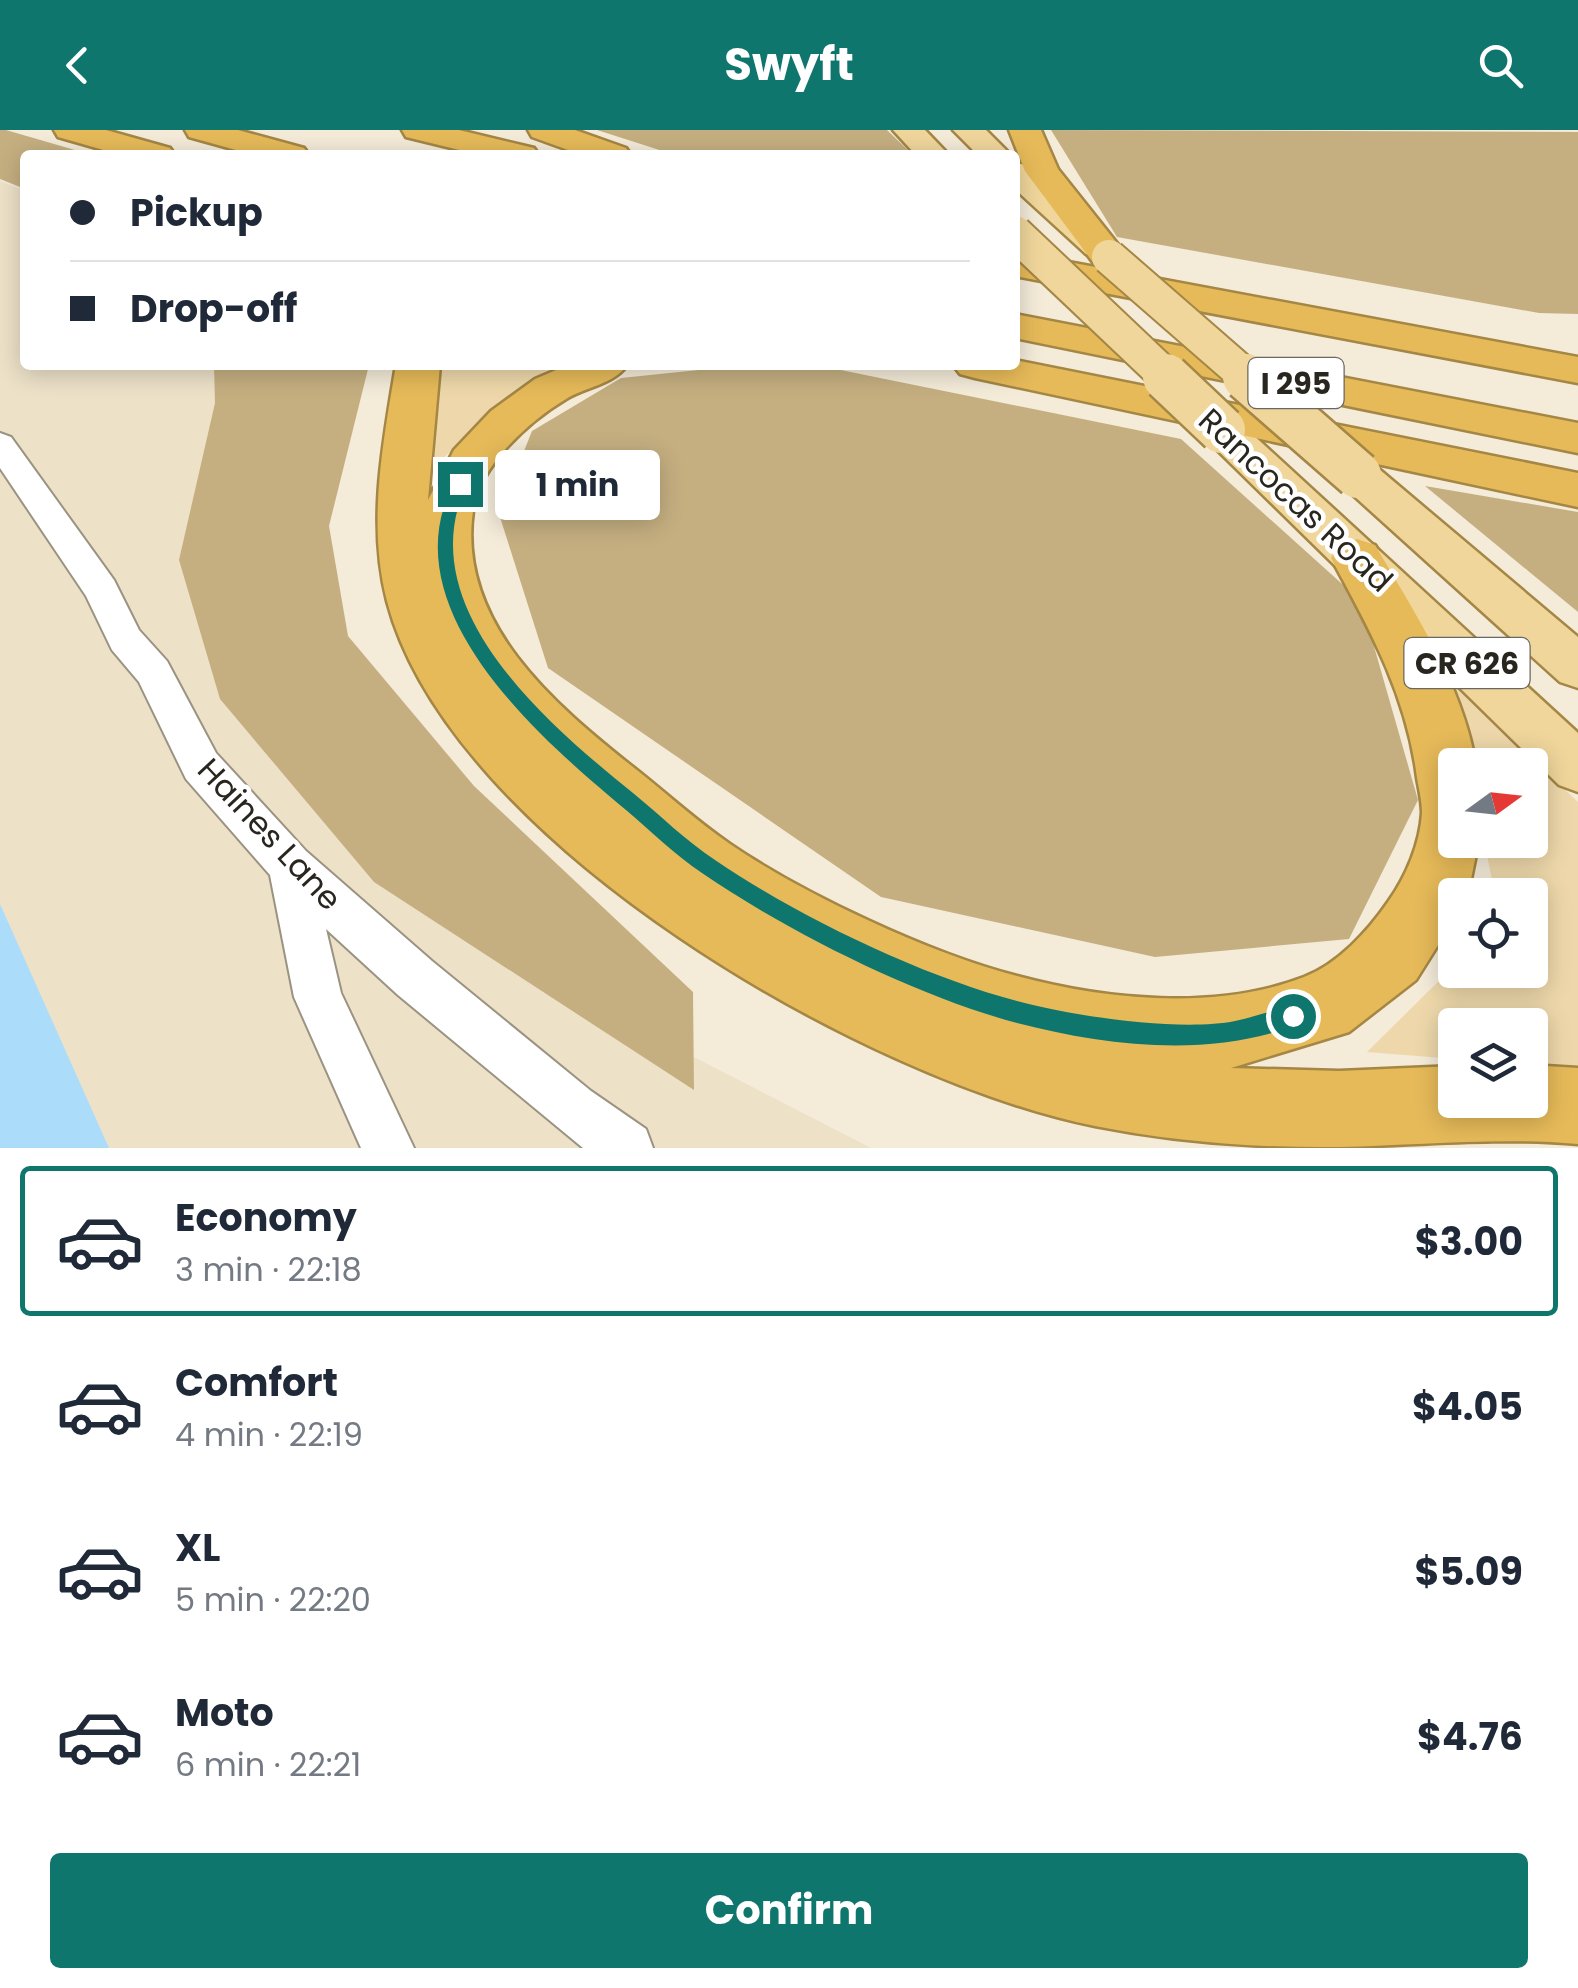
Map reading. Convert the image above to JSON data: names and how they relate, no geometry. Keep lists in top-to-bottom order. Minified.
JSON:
{"streets":{"highway":["I 295"],"main road":["Rancocas Road","CR 626"],"lane":["Haines Lane"]},"north":"right","page":{"header":"Swyft","banner":["Pickup","Drop-off"],"bubble":"1 min","list":[{"name":"Economy","note":"3 min · 22:18","value":"$3.00"},{"name":"Comfort","note":"4 min · 22:19","value":"$4.05"},{"name":"XL","note":"5 min · 22:20","value":"$5.09"},{"name":"Moto","note":"6 min · 22:21","value":"$4.76"}],"buttons":"Confirm"}}
